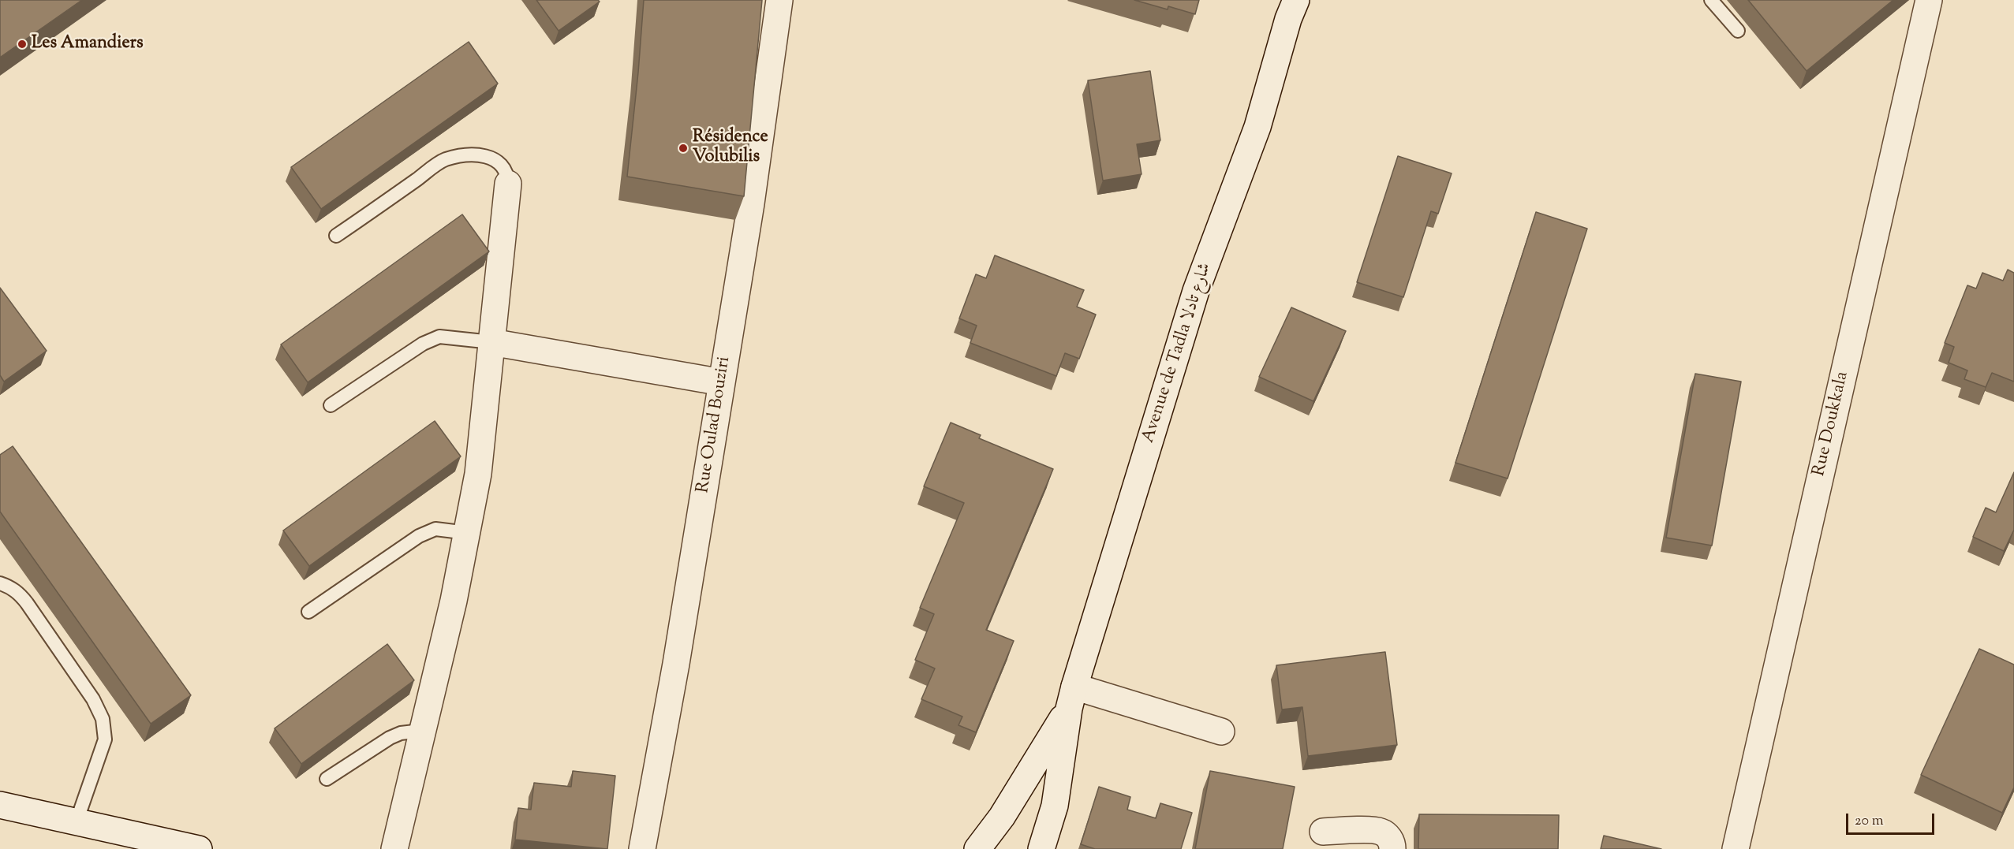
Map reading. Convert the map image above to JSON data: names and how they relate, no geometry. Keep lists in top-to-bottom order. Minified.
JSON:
{"streets":{"street":["Avenue de Tadla شارع تادلا","Rue Doukkala","Rue Oulad Bouziri"]},"places":["Les Amandiers","Résidence Volubilis"],"scale_bar":"20 m"}
